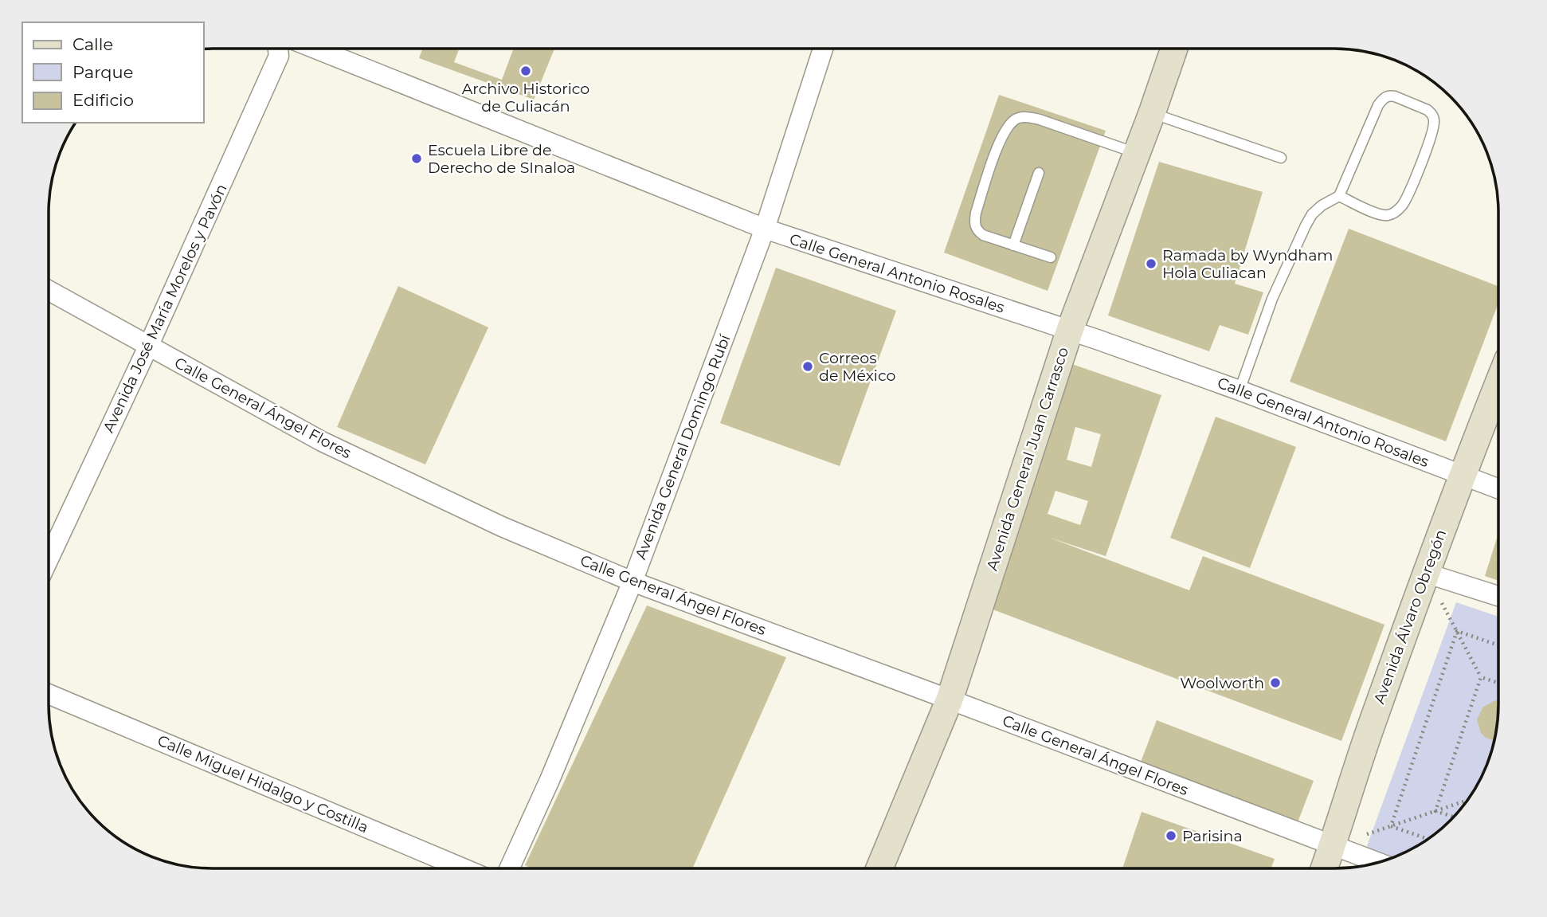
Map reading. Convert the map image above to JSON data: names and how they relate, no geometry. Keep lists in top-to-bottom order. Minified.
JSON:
{"streets":{"street":["Calle General Antonio Rosales","Avenida José María Morelos y Pavón","Calle General Ángel Flores","Avenida General Domingo Rubí","Avenida General Juan Carrasco","Avenida Álvaro Obregón","Calle Miguel Hidalgo y Costilla"]},"crossings":[["Calle General Antonio Rosales","Avenida General Domingo Rubí"],["Calle General Antonio Rosales","Avenida General Juan Carrasco"],["Calle General Antonio Rosales","Avenida Álvaro Obregón"],["Avenida José María Morelos y Pavón","Calle General Ángel Flores"],["Calle General Ángel Flores","Avenida General Domingo Rubí"],["Calle General Ángel Flores","Avenida General Juan Carrasco"],["Calle General Ángel Flores","Avenida Álvaro Obregón"]],"places":["Archivo Historico de Culiacán","Escuela Libre de Derecho de SInaloa","Ramada by Wyndham Hola Culiacan","Correos de México","Woolworth","Parisina"],"legend":["Calle","Parque","Edificio"]}
